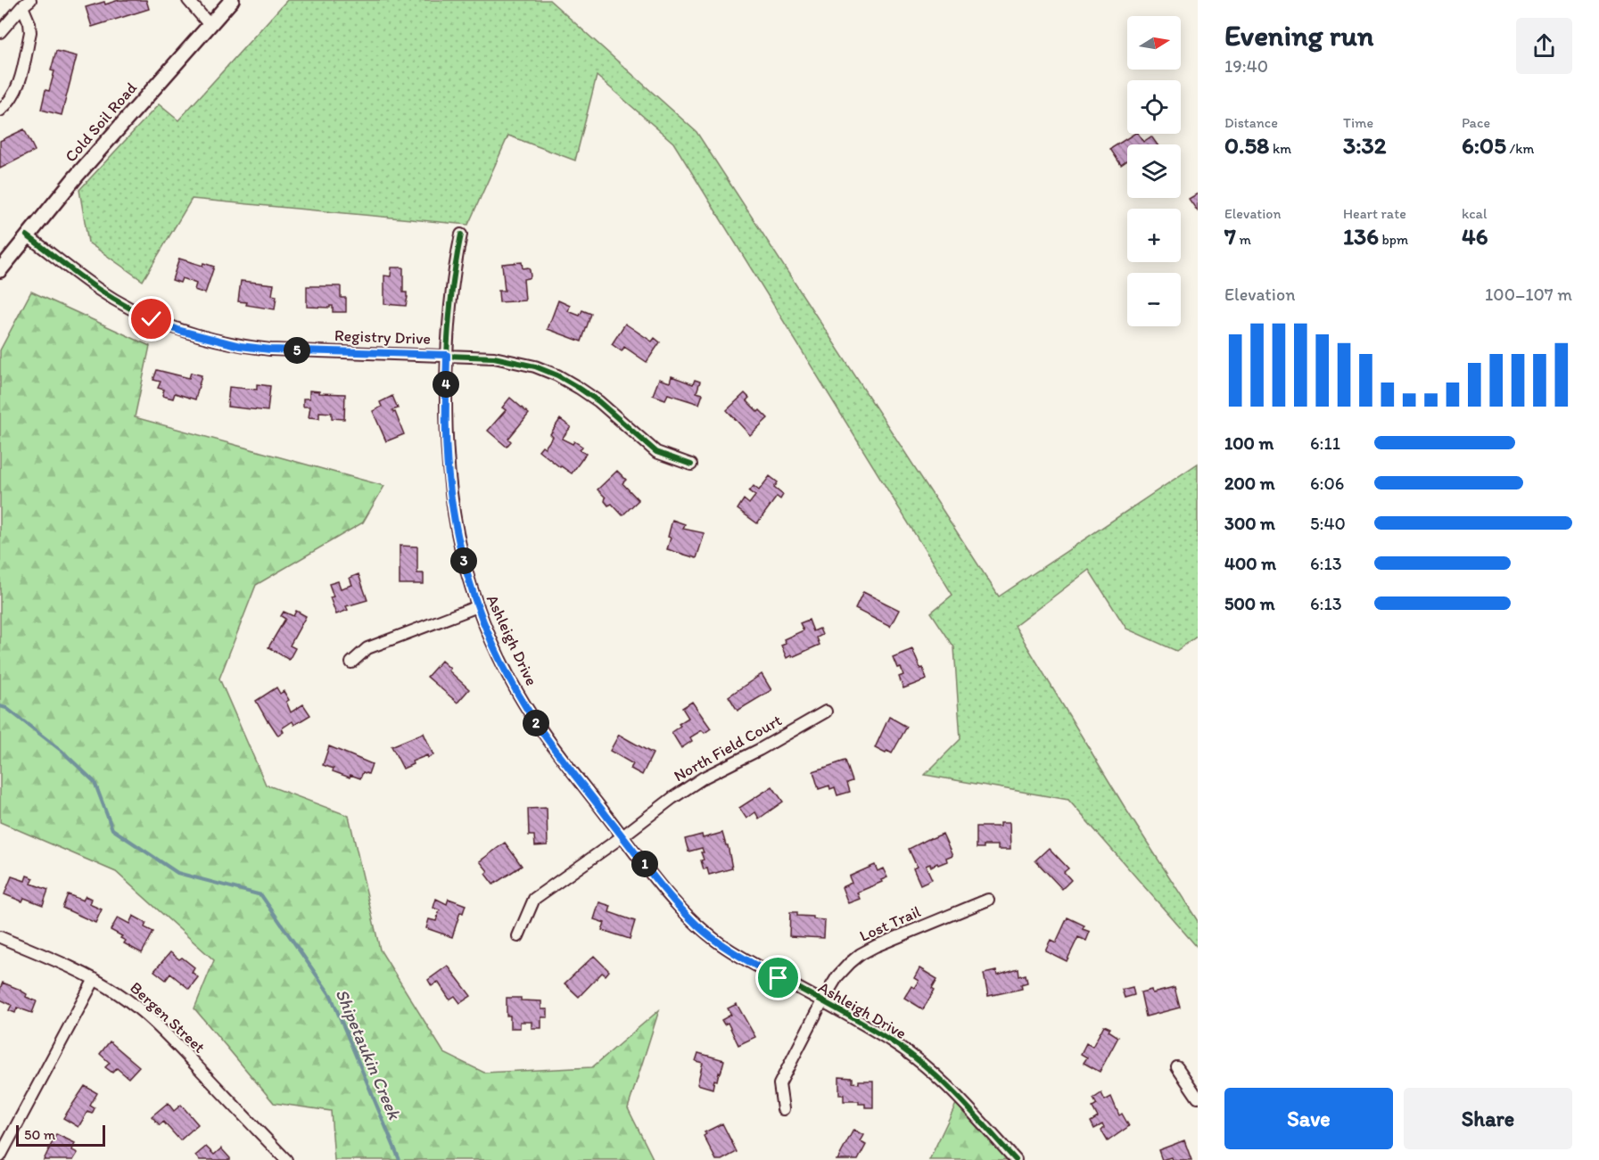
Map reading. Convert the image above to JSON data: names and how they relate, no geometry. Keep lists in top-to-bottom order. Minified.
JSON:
{"streets":{"street":["Cold Soil Road","Registry Drive","Ashleigh Drive","North Field Court","Lost Trail","Bergen Street"]},"crossings":[["Cold Soil Road","Registry Drive"],["Registry Drive","Ashleigh Drive"],["Ashleigh Drive","North Field Court"],["Ashleigh Drive","Lost Trail"]],"water":["Shipetaukin Creek"],"scale_bar":"50 m","north":"right","page":{"heading":["Evening run","19:40"],"map_buttons":["+","−"],"stats":[["Distance","0.58 km"],["Time","3:32"],["Pace","6:05 /km"],["Elevation","7 m"],["Heart rate","136 bpm"],["kcal","46"]],"chart":["Elevation","100–107 m"],"pins":["5","4","3","2","1"],"list":[{"name":"100 m","note":"6:11"},{"name":"200 m","note":"6:06"},{"name":"300 m","note":"5:40"},{"name":"400 m","note":"6:13"},{"name":"500 m","note":"6:13"}],"buttons":["Save","Share"],"scale":"50 m"}}
